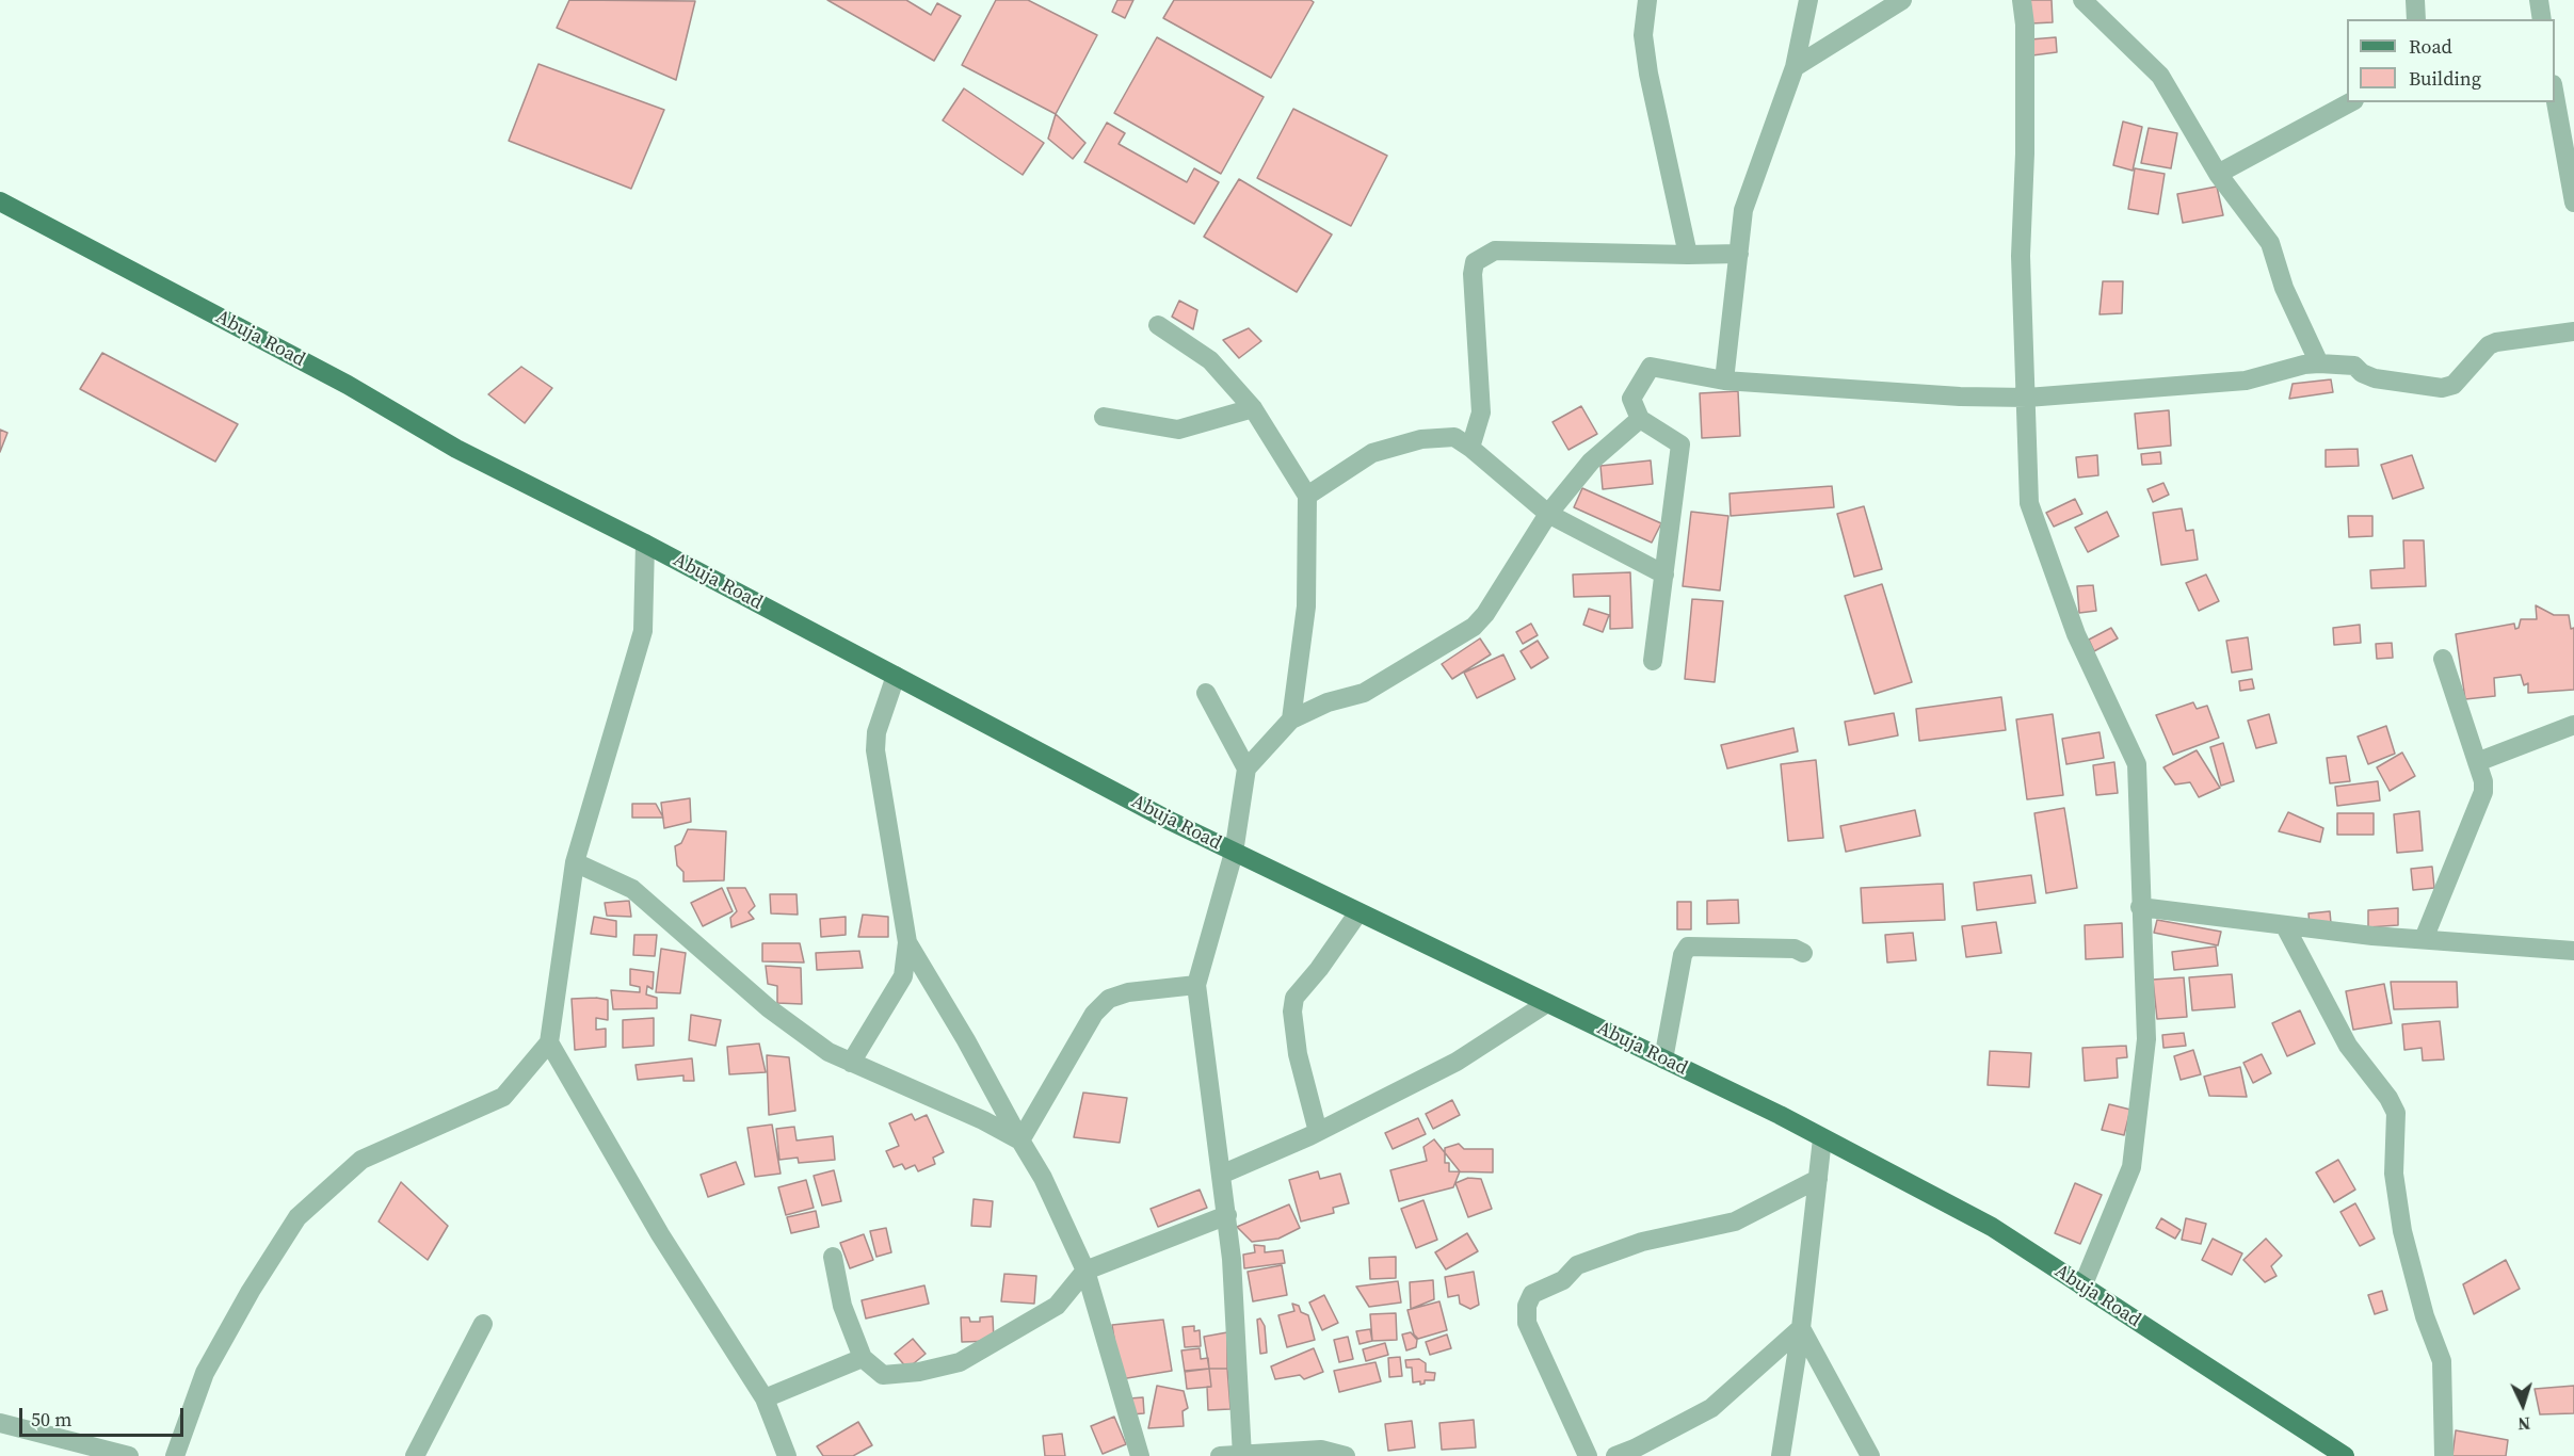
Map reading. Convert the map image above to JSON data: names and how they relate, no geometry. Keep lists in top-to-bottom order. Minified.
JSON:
{"streets":{"main road":["Abuja Road"]},"legend":["Road","Building"],"scale_bar":"50 m","north":"bottom"}
